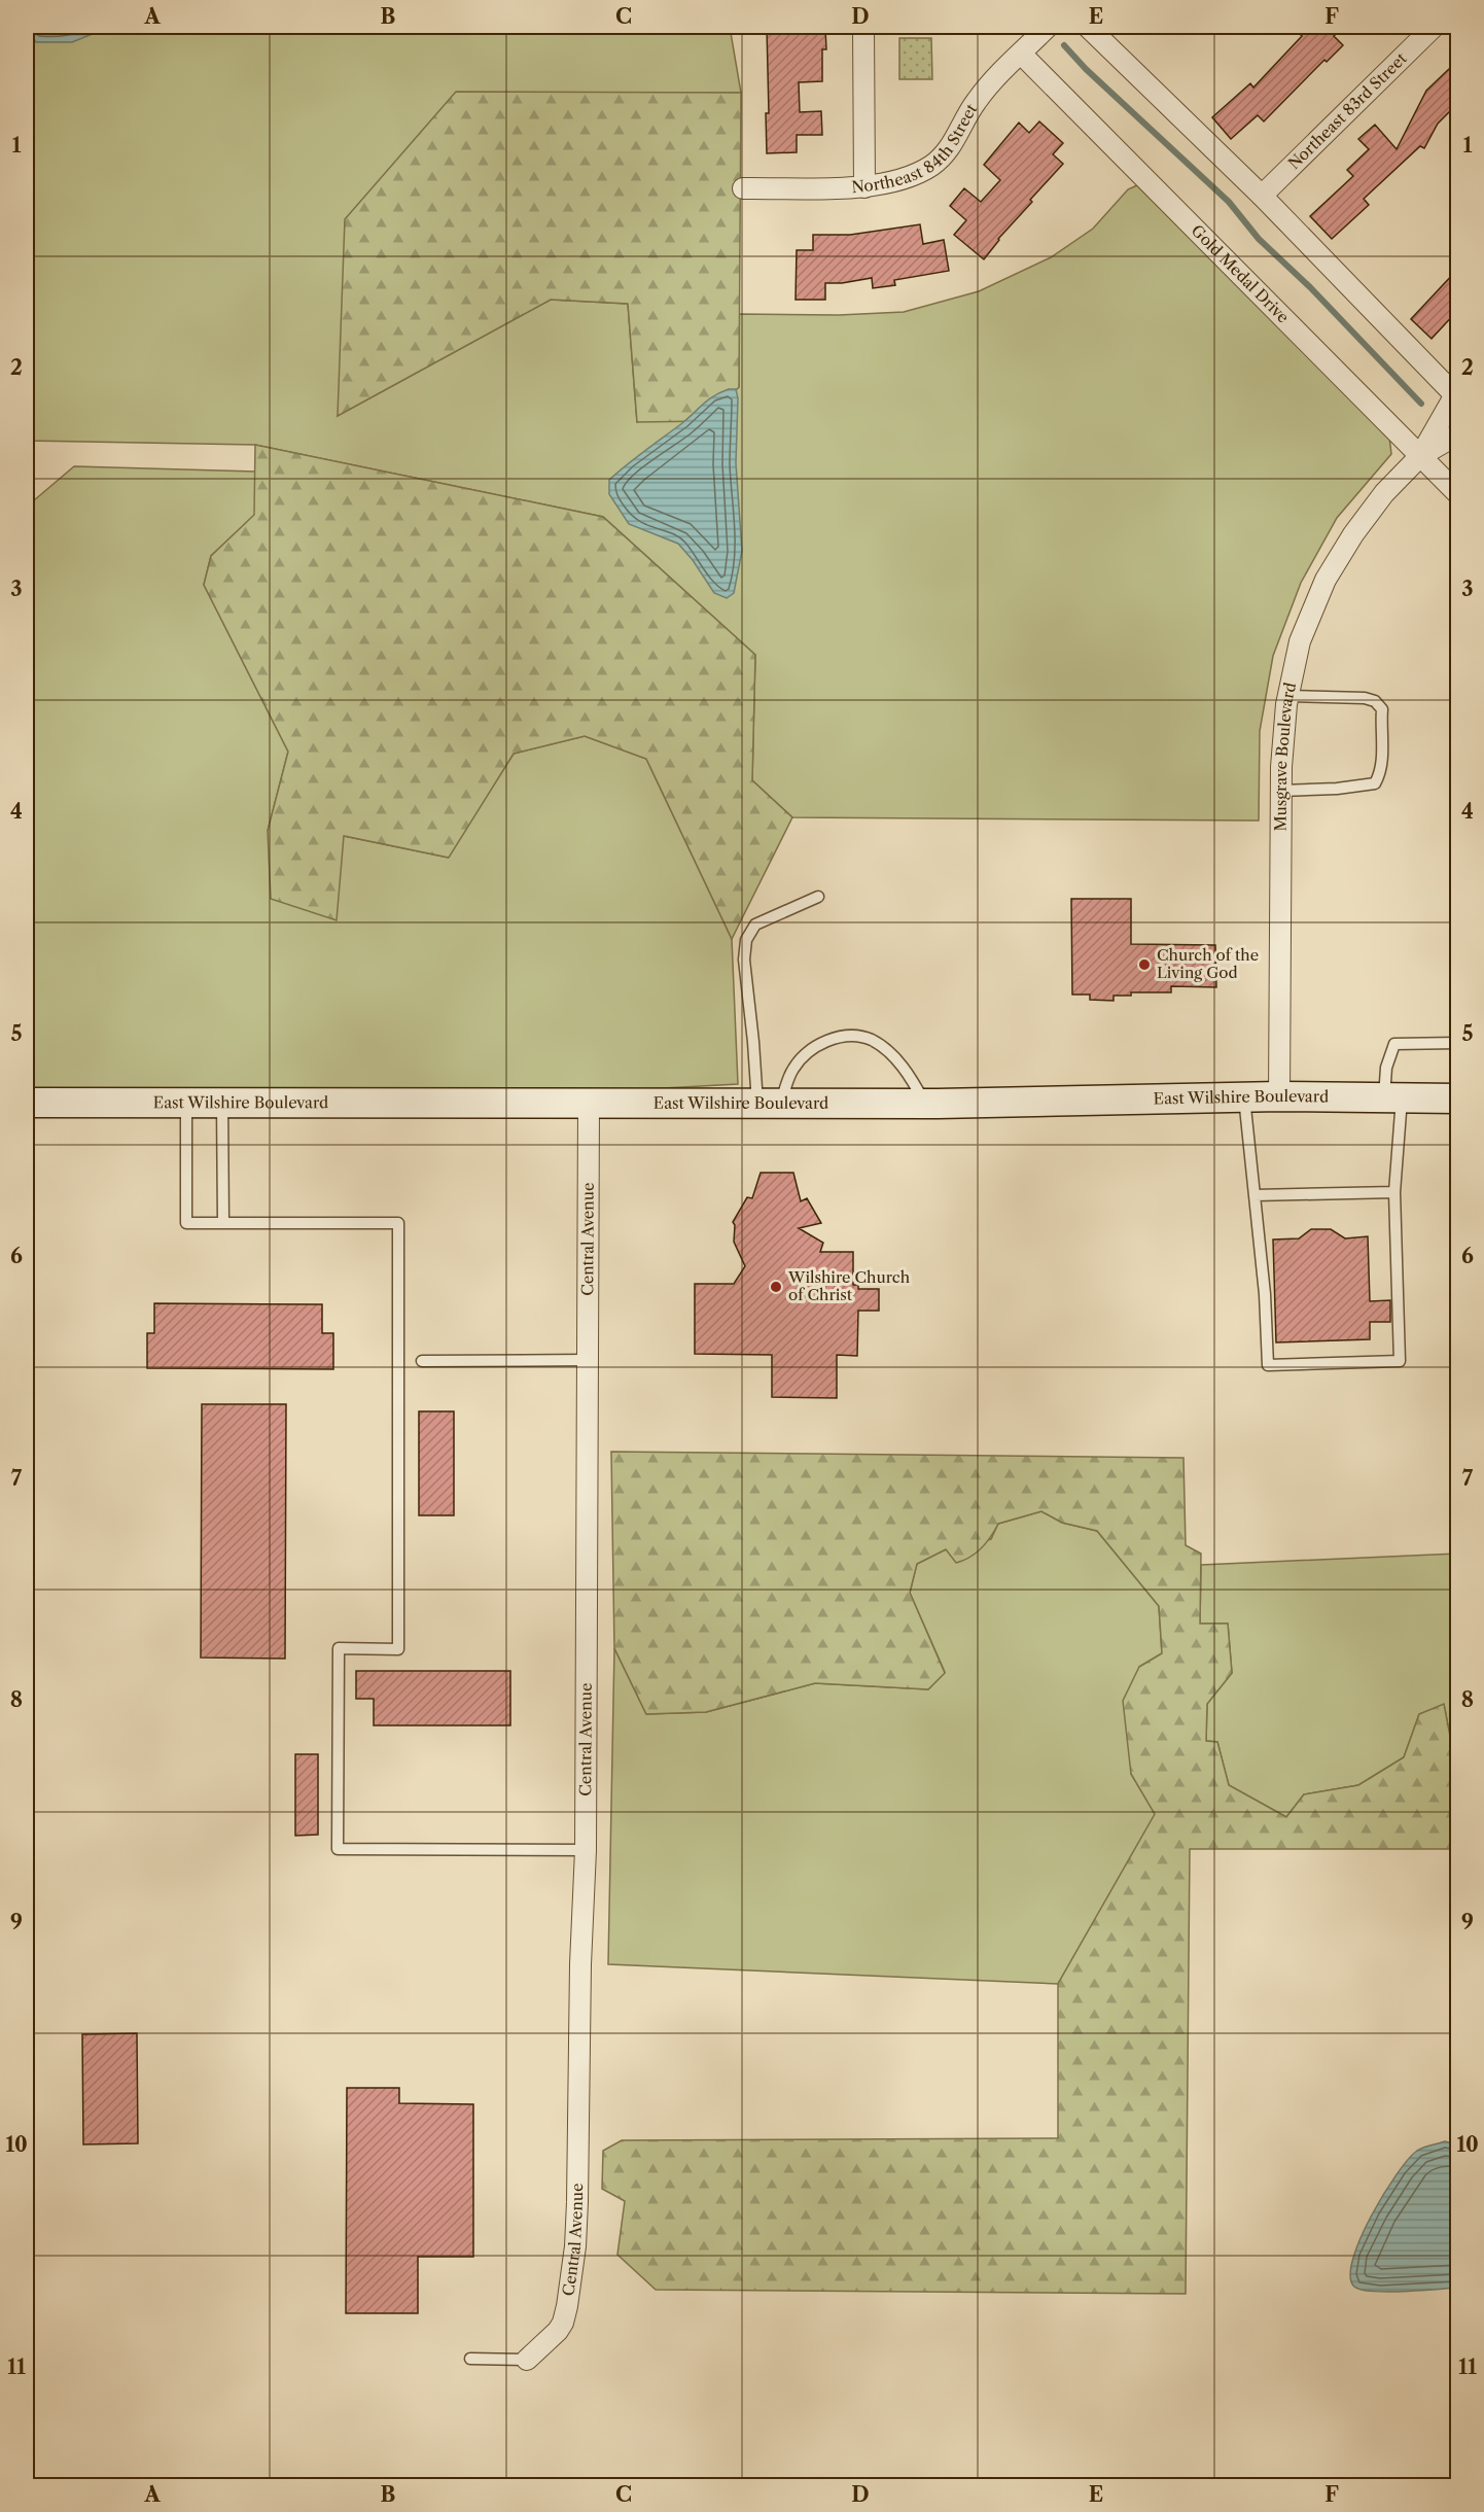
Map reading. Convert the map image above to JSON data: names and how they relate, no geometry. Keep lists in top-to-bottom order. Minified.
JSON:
{"streets":{"street":["Northeast 83rd Street","Northeast 84th Street","Gold Medal Drive","Musgrave Boulevard","East Wilshire Boulevard","Central Avenue"]},"crossings":[["Northeast 84th Street","Gold Medal Drive"],["Gold Medal Drive","Musgrave Boulevard"],["Musgrave Boulevard","East Wilshire Boulevard"],["East Wilshire Boulevard","Central Avenue"]],"places":["Church of the Living God","Wilshire Church of Christ"],"grid":{"columns":["A","B","C","D","E","F"],"rows":["1","2","3","4","5","6","7","8","9","10","11"]}}
